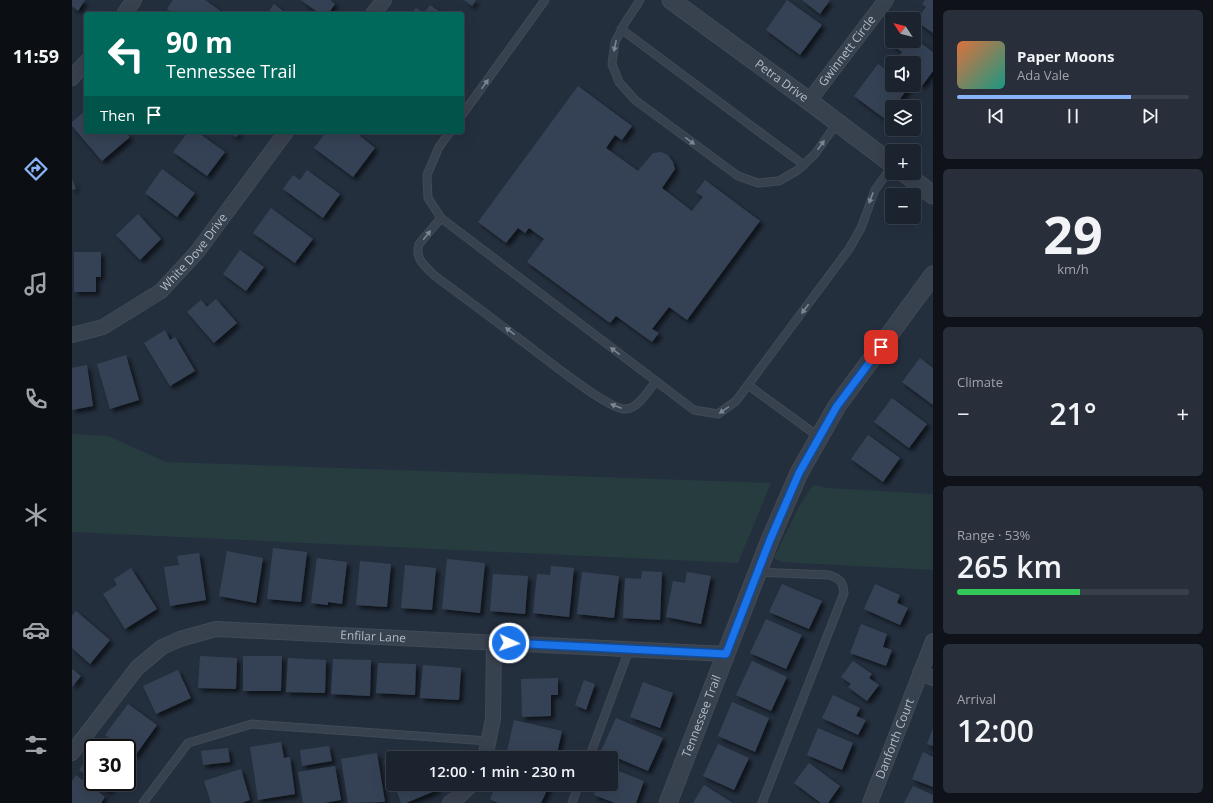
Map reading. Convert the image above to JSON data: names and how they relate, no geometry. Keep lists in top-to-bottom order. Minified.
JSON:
{"streets":{"street":["Gwinnett Circle","Petra Drive","White Dove Drive","Enfilar Lane","Tennessee Trail","Danforth Court"]},"crossings":[["Gwinnett Circle","Petra Drive"],["Enfilar Lane","Tennessee Trail"]],"north":"top left","page":{"tabs":"11:59","map_buttons":["+","−"],"turn":["90 m","Tennessee Trail"],"song":["Paper Moons","Ada Vale"],"then":"Then","tile":[["29","km/h"],"Climate",["Range · 53%","265 km"],["Arrival","12:00"]],"heat":["−","21°","+"],"limit":"30","trip":"12:00 · 1 min · 230 m"}}
